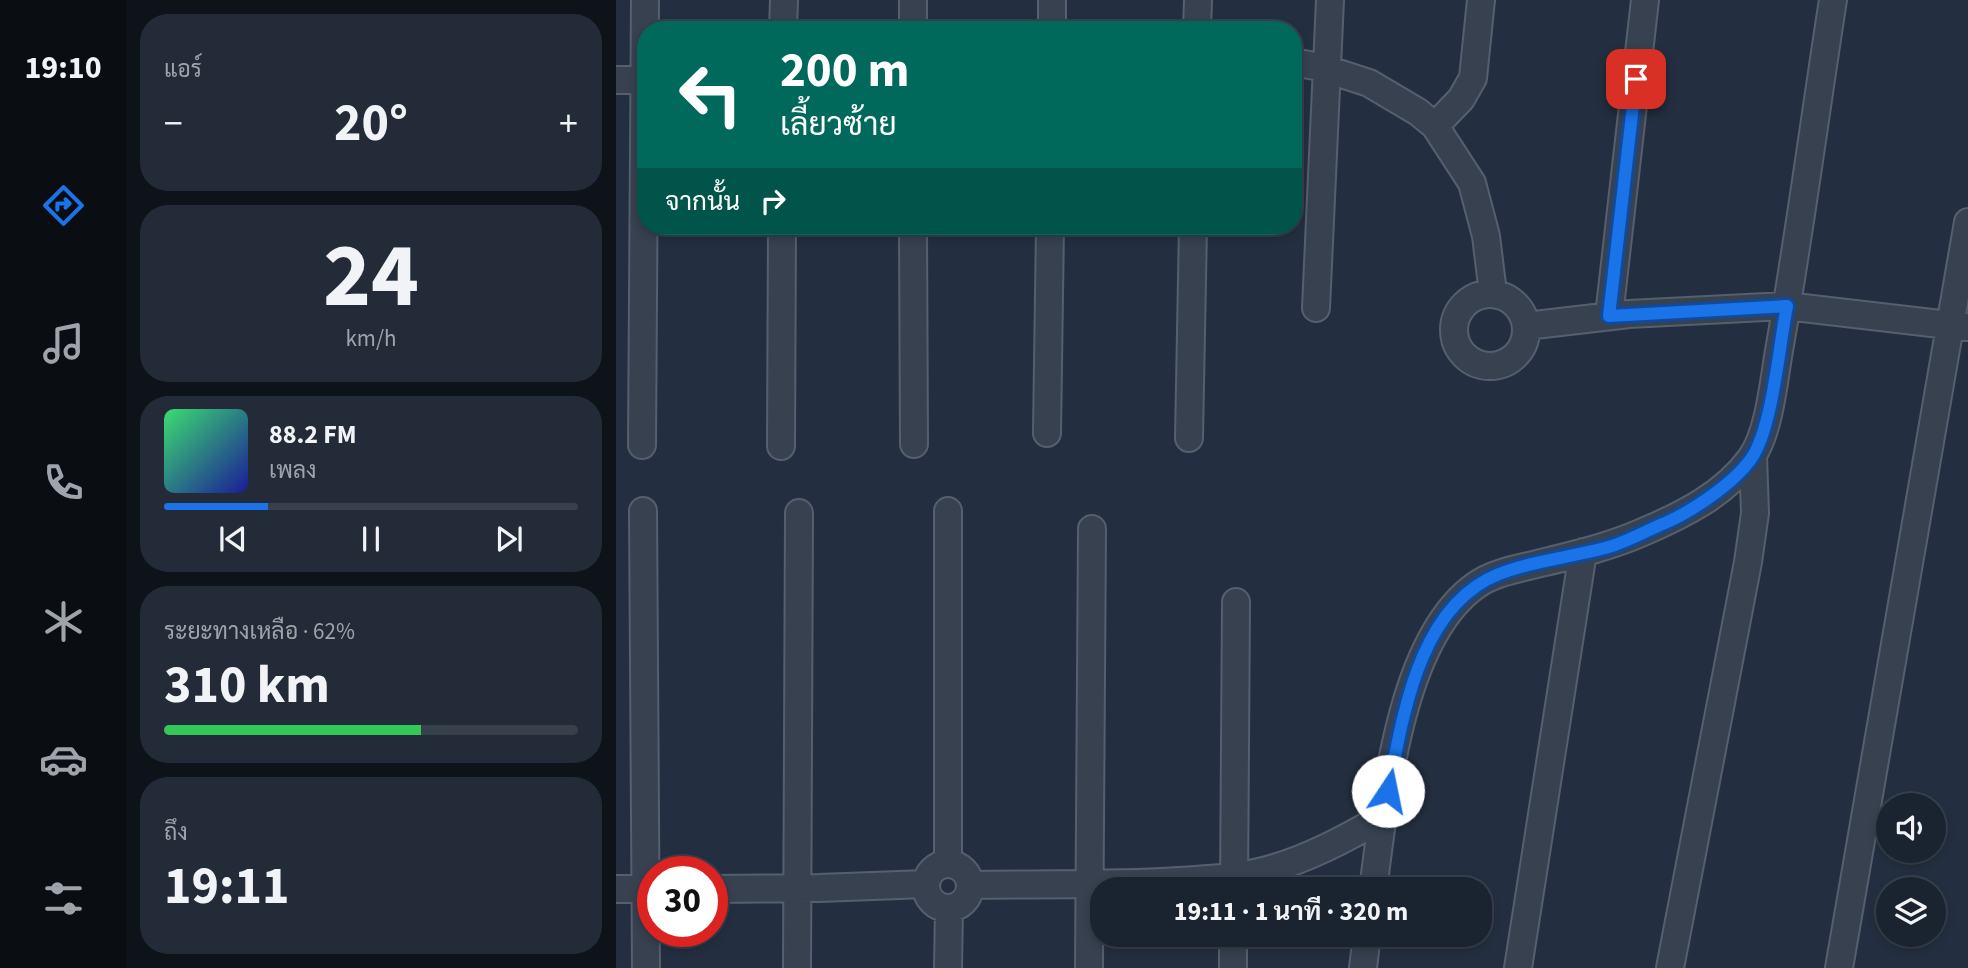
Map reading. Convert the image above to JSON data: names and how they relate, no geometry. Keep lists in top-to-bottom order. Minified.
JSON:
{"page":{"tabs":"19:10","tile":["แอร์",["24","km/h"],["ระยะทางเหลือ · 62%","310 km"],["ถึง","19:11"]],"turn":["200 m","เลี้ยวซ้าย"],"heat":["−","20°","+"],"then":"จากนั้น","song":["88.2 FM","เพลง"],"limit":"30","trip":"19:11 · 1 นาที · 320 m"}}
